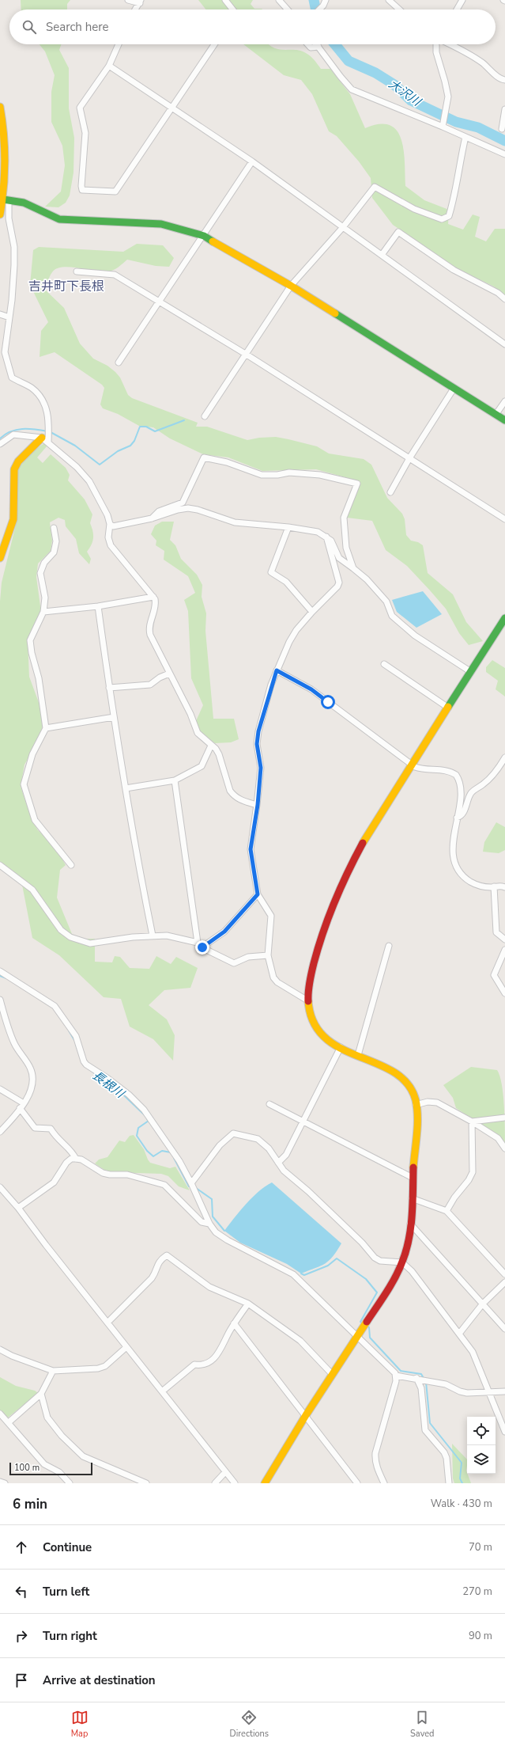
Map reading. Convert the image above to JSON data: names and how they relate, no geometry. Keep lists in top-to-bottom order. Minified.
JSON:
{"districts":["吉井町下長根"],"water":["大沢川","長根川"],"scale_bar":"100 m","page":{"search":"Search here","scale":"100 m","heading":["6 min","Walk · 430 m"],"list":[["Continue","70 m"],["Turn left","270 m"],["Turn right","90 m"],"Arrive at destination"],"nav":["Map","Directions","Saved"]}}
